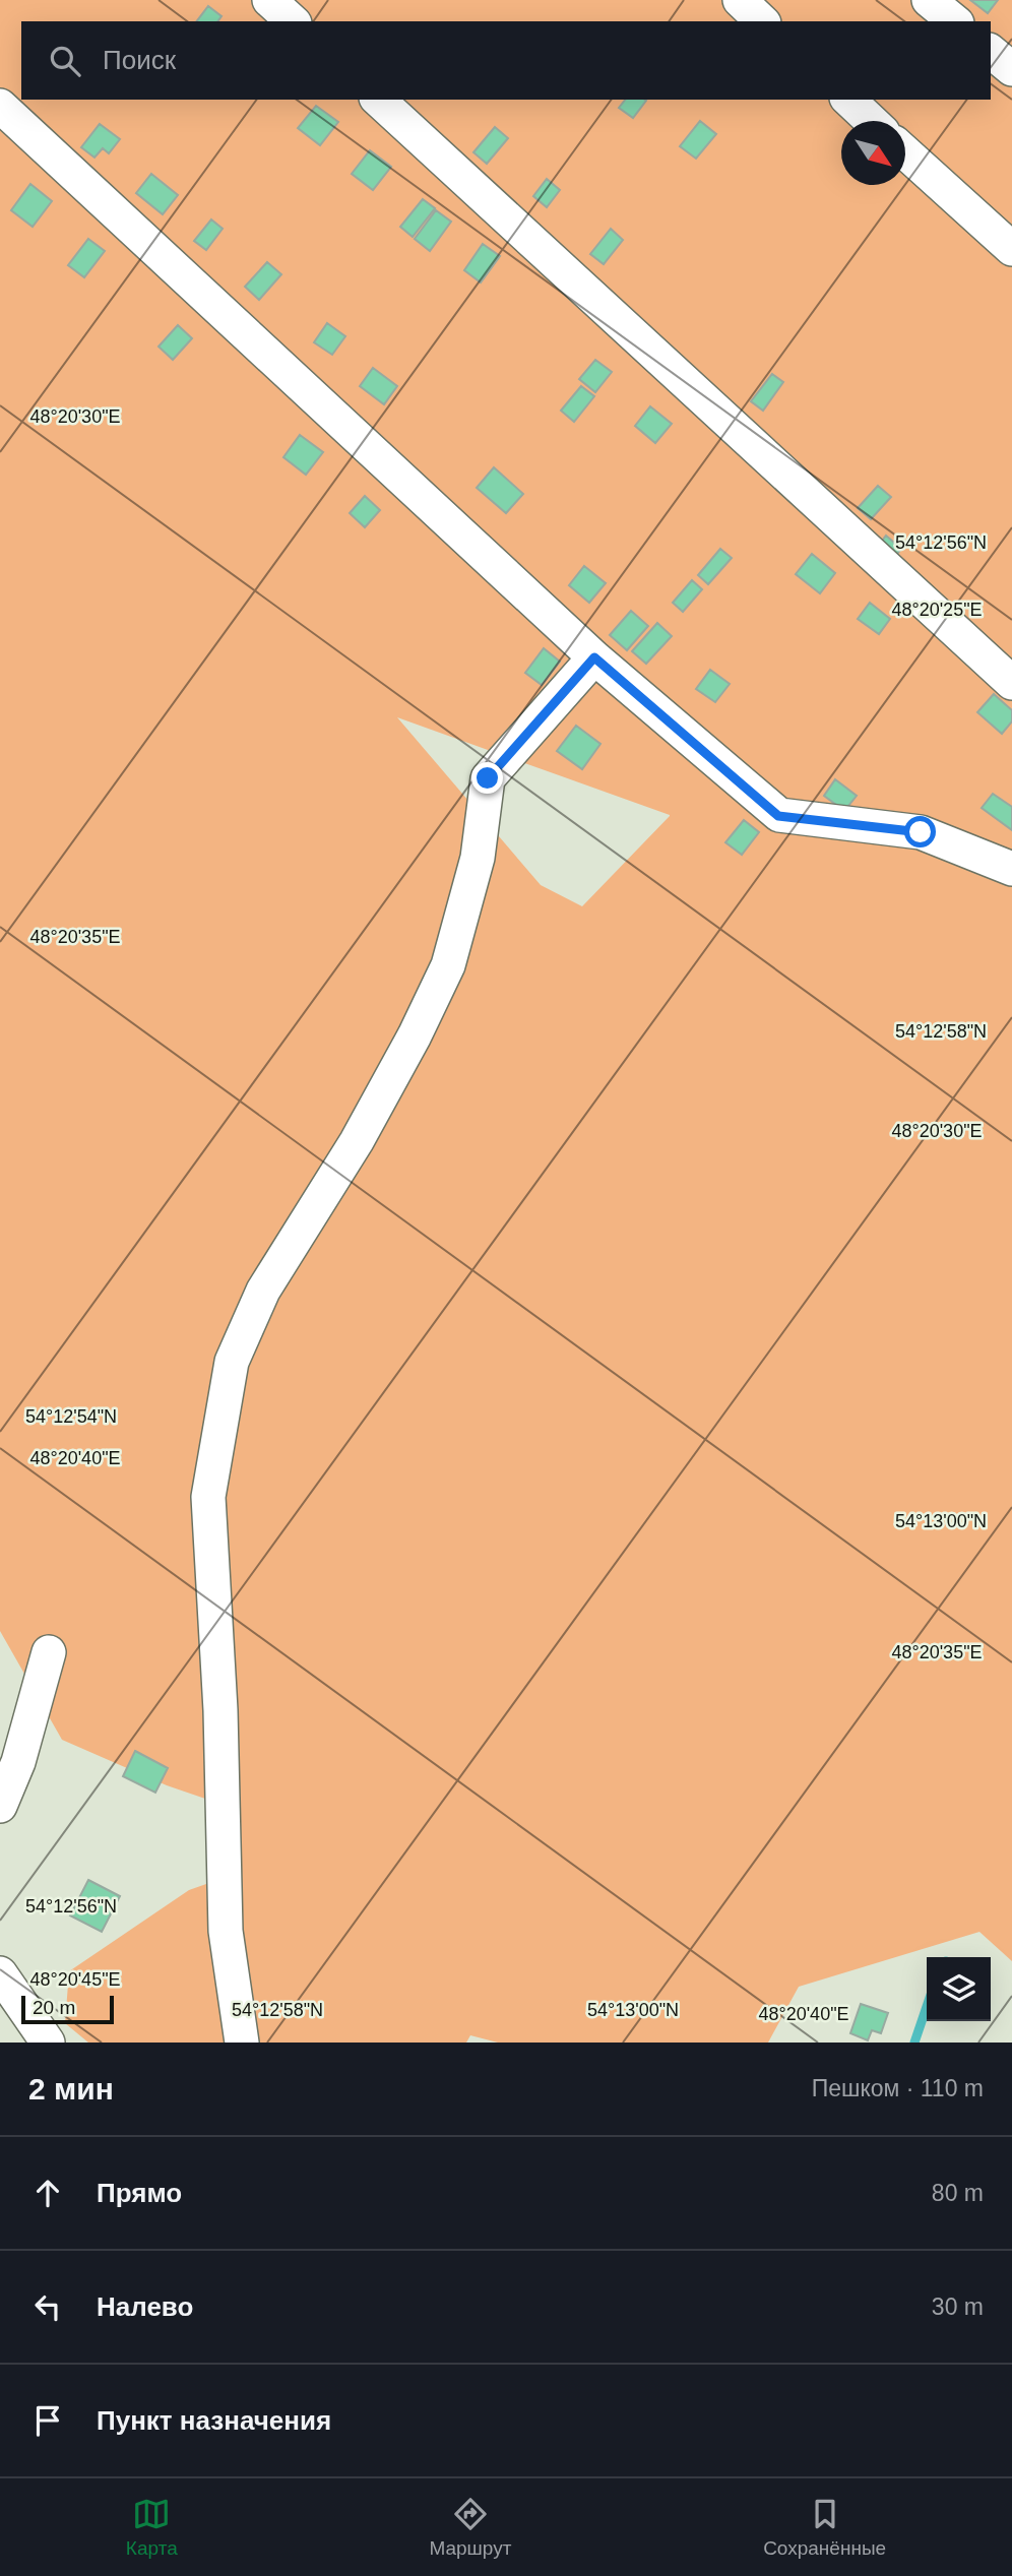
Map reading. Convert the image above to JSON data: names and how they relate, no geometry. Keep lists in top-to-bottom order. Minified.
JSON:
{"scale_bar":"20 m","north":"bottom right","page":{"search":"Поиск","scale":"20 m","heading":["2 мин","Пешком · 110 m"],"list":[["Прямо","80 m"],["Налево","30 m"],"Пункт назначения"],"nav":["Карта","Маршрут","Сохранённые"]},"coordinates":["48°20'30\"E","54°12'56\"N","48°20'25\"E","48°20'35\"E","54°12'58\"N","54°12'54\"N","48°20'40\"E","54°13'00\"N","48°20'45\"E"]}
